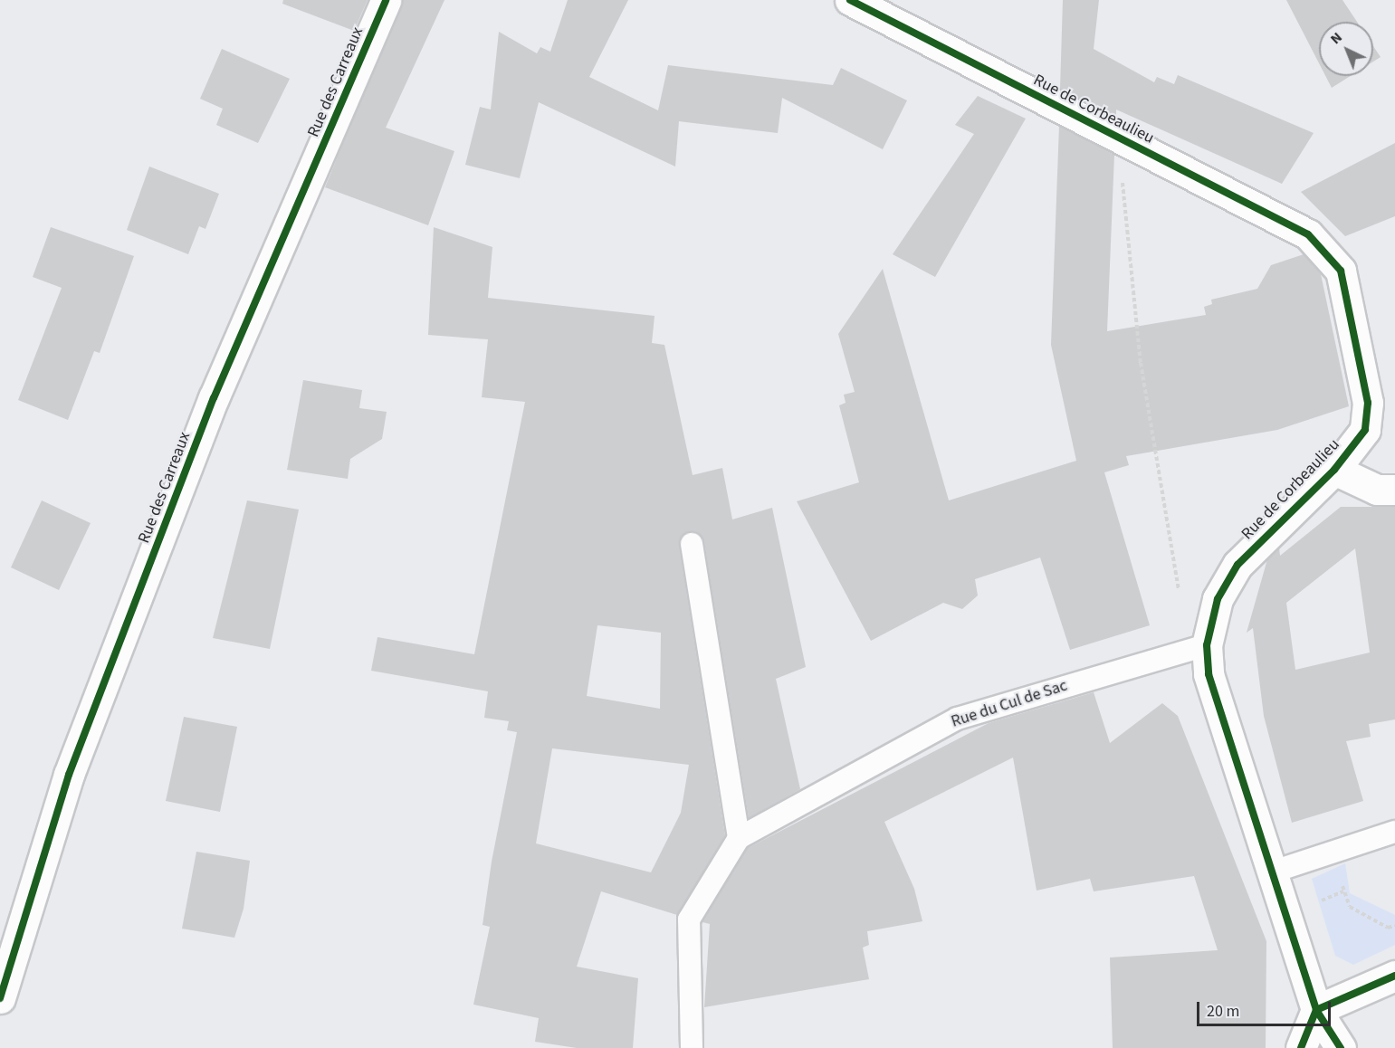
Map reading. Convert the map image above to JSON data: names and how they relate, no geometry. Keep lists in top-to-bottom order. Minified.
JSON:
{"streets":{"street":["Rue des Carreaux","Rue de Corbeaulieu"],"lane":["Rue du Cul de Sac"]},"crossings":[["Rue de Corbeaulieu","Rue du Cul de Sac"]],"scale_bar":"20 m","north":"top left"}
